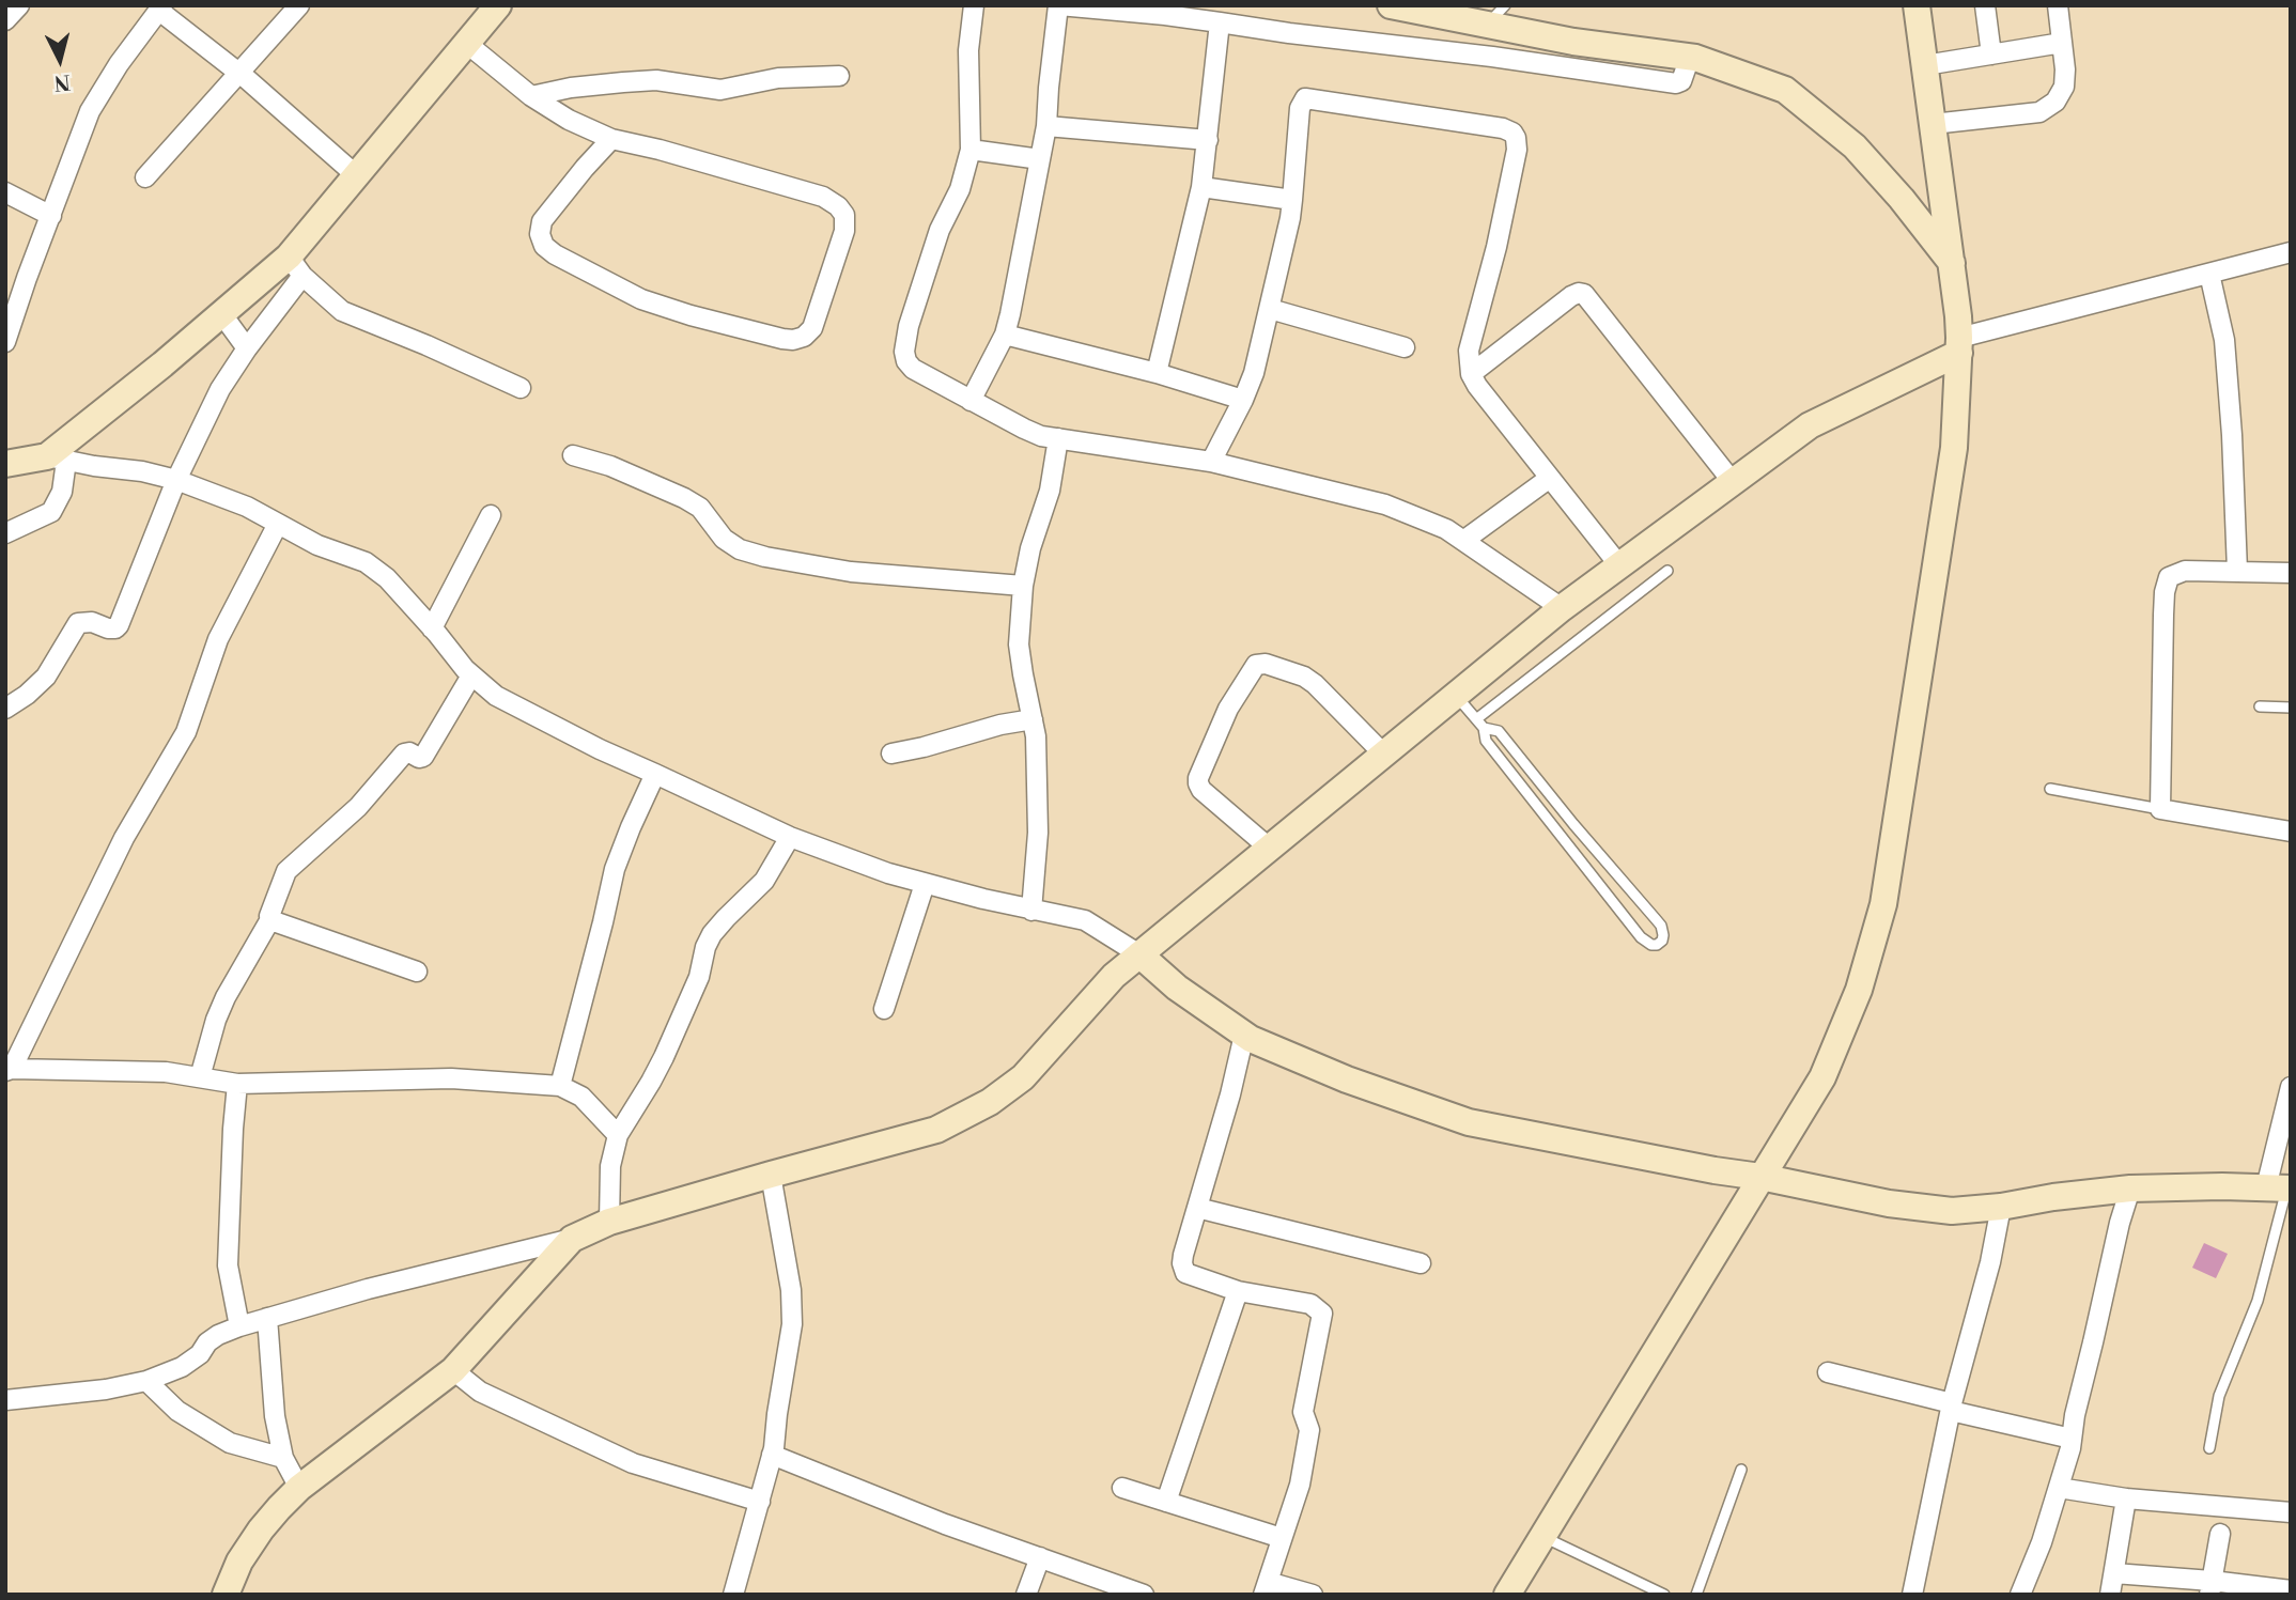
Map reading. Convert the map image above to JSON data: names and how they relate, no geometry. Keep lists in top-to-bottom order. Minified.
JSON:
{"north":"bottom"}
